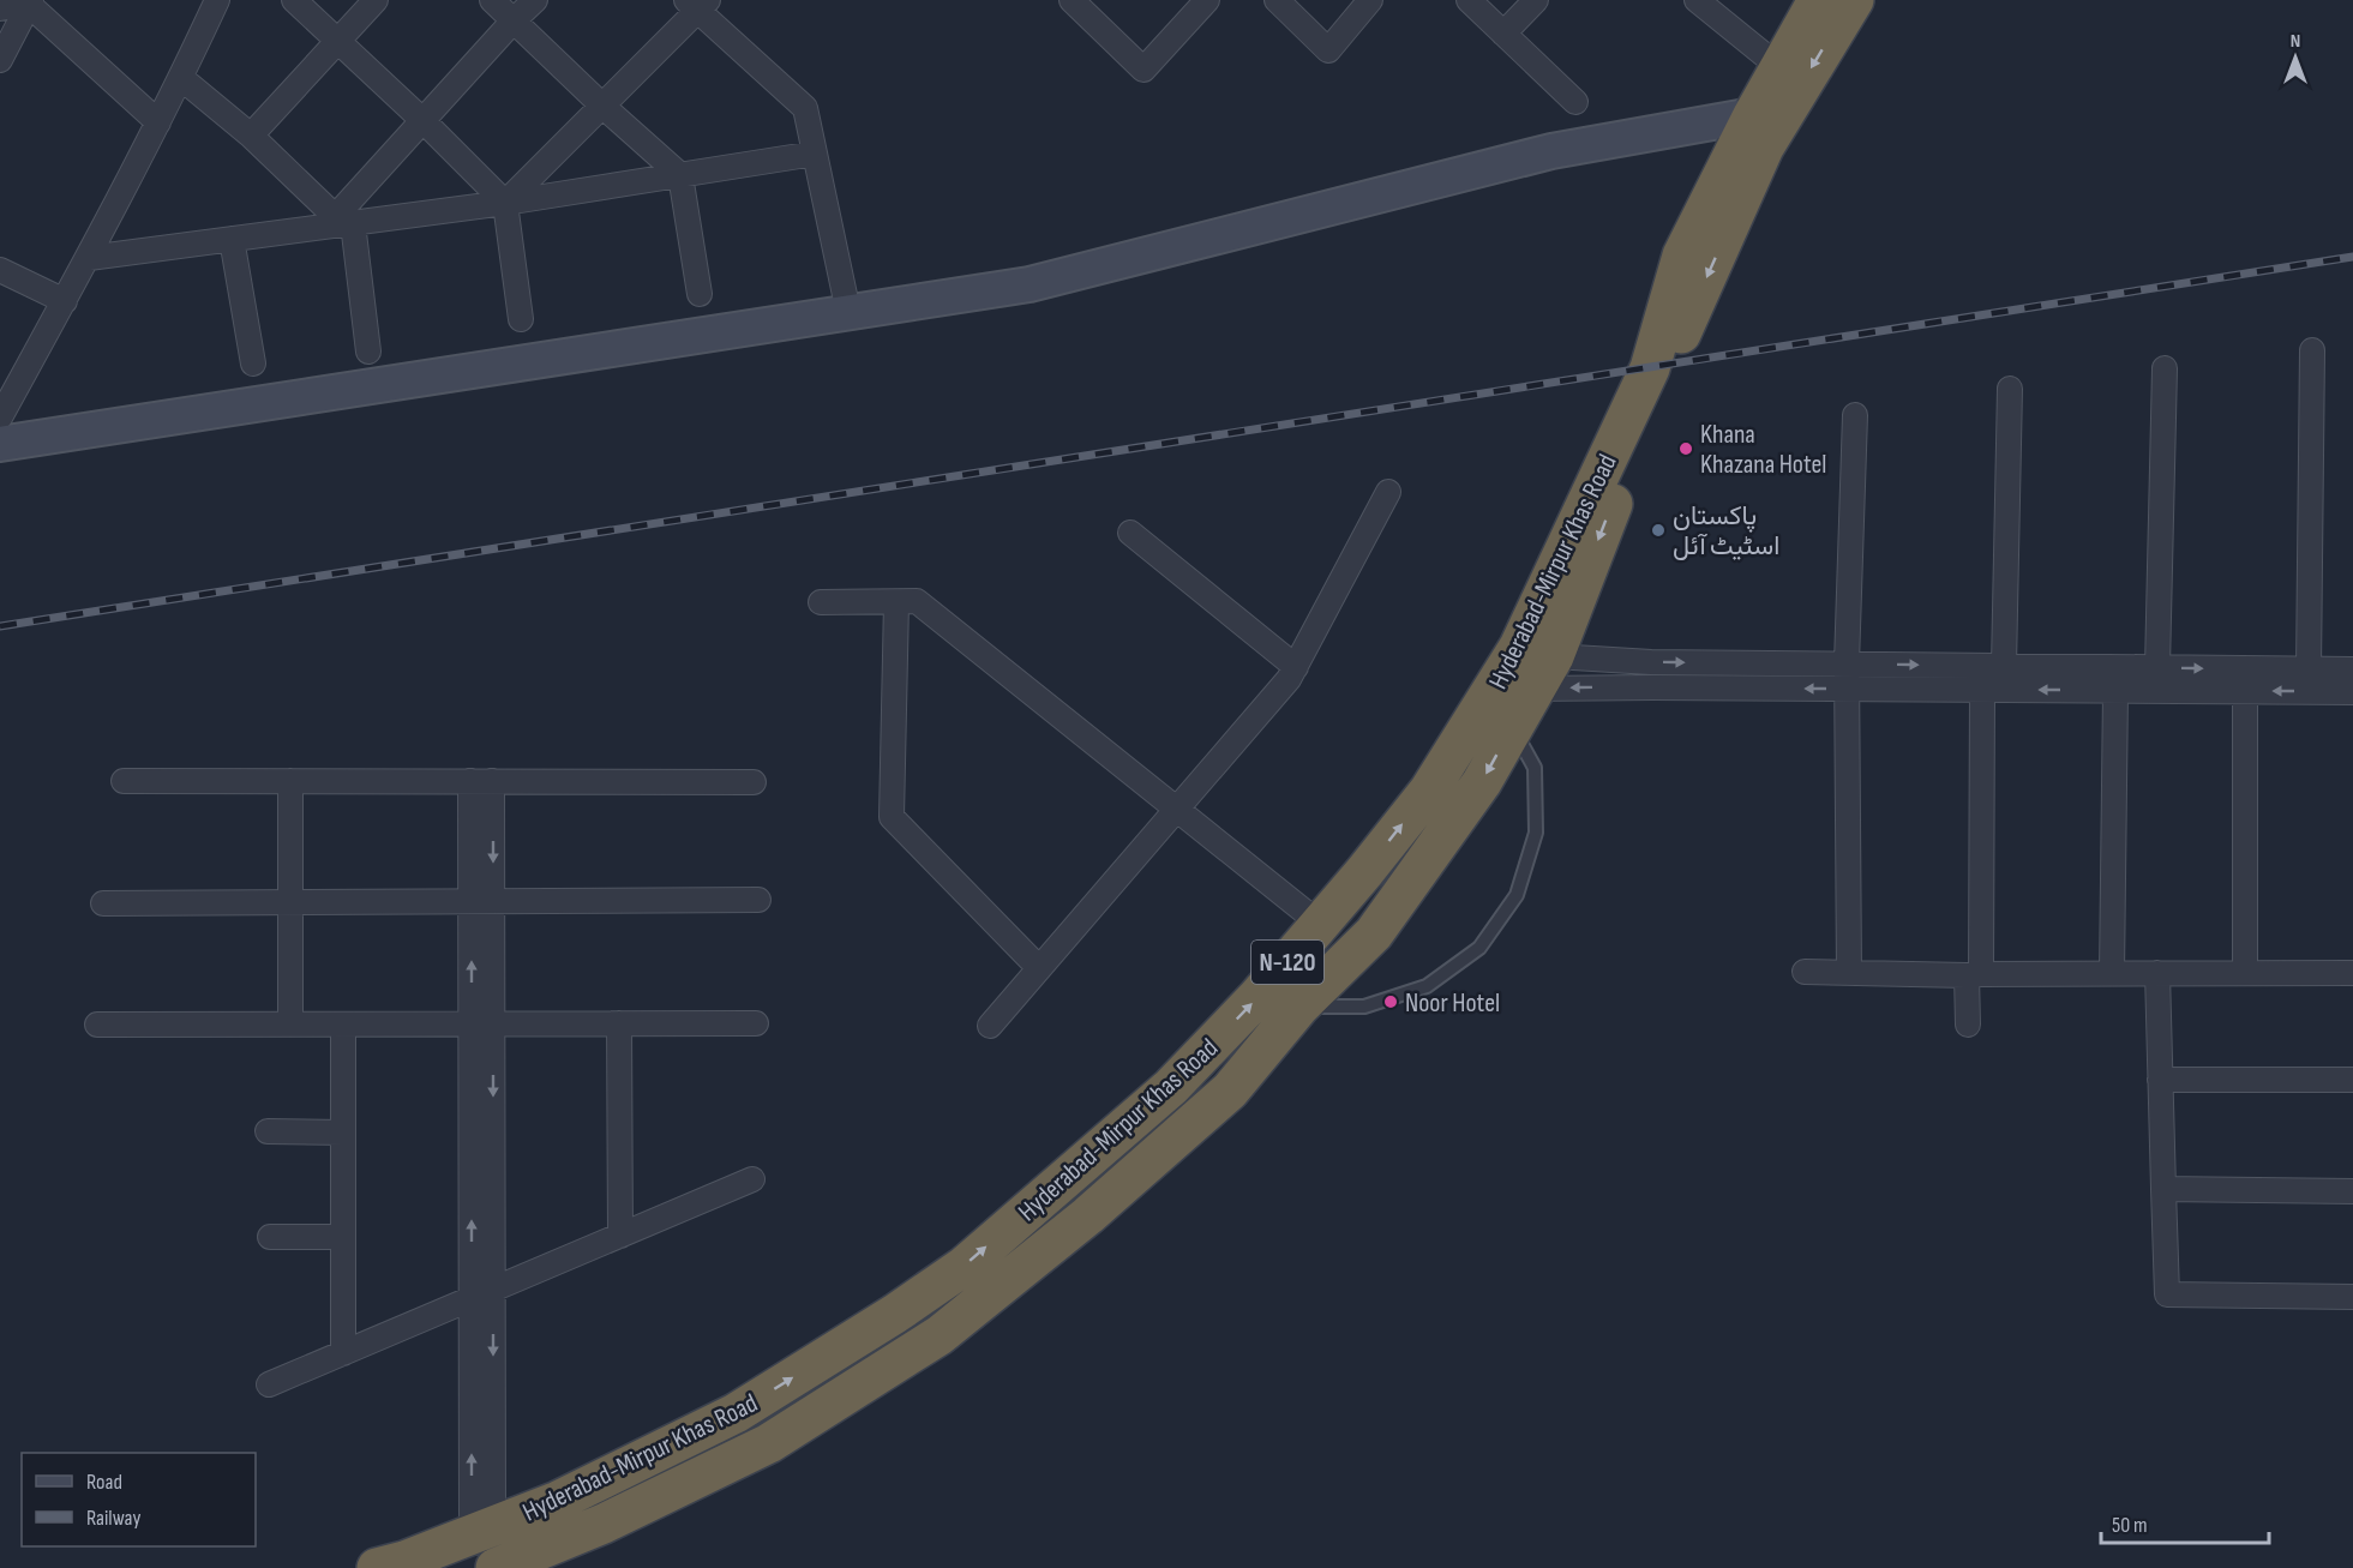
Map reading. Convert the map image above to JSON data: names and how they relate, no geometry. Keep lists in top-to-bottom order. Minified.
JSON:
{"streets":{"highway":["Hyderabad-Mirpur Khas Road","N-120"]},"places":["Khana Khazana Hotel","پاکستان اسٹیٹ آئل","Noor Hotel"],"legend":["Road","Railway"],"scale_bar":"50 m","north":"top"}
